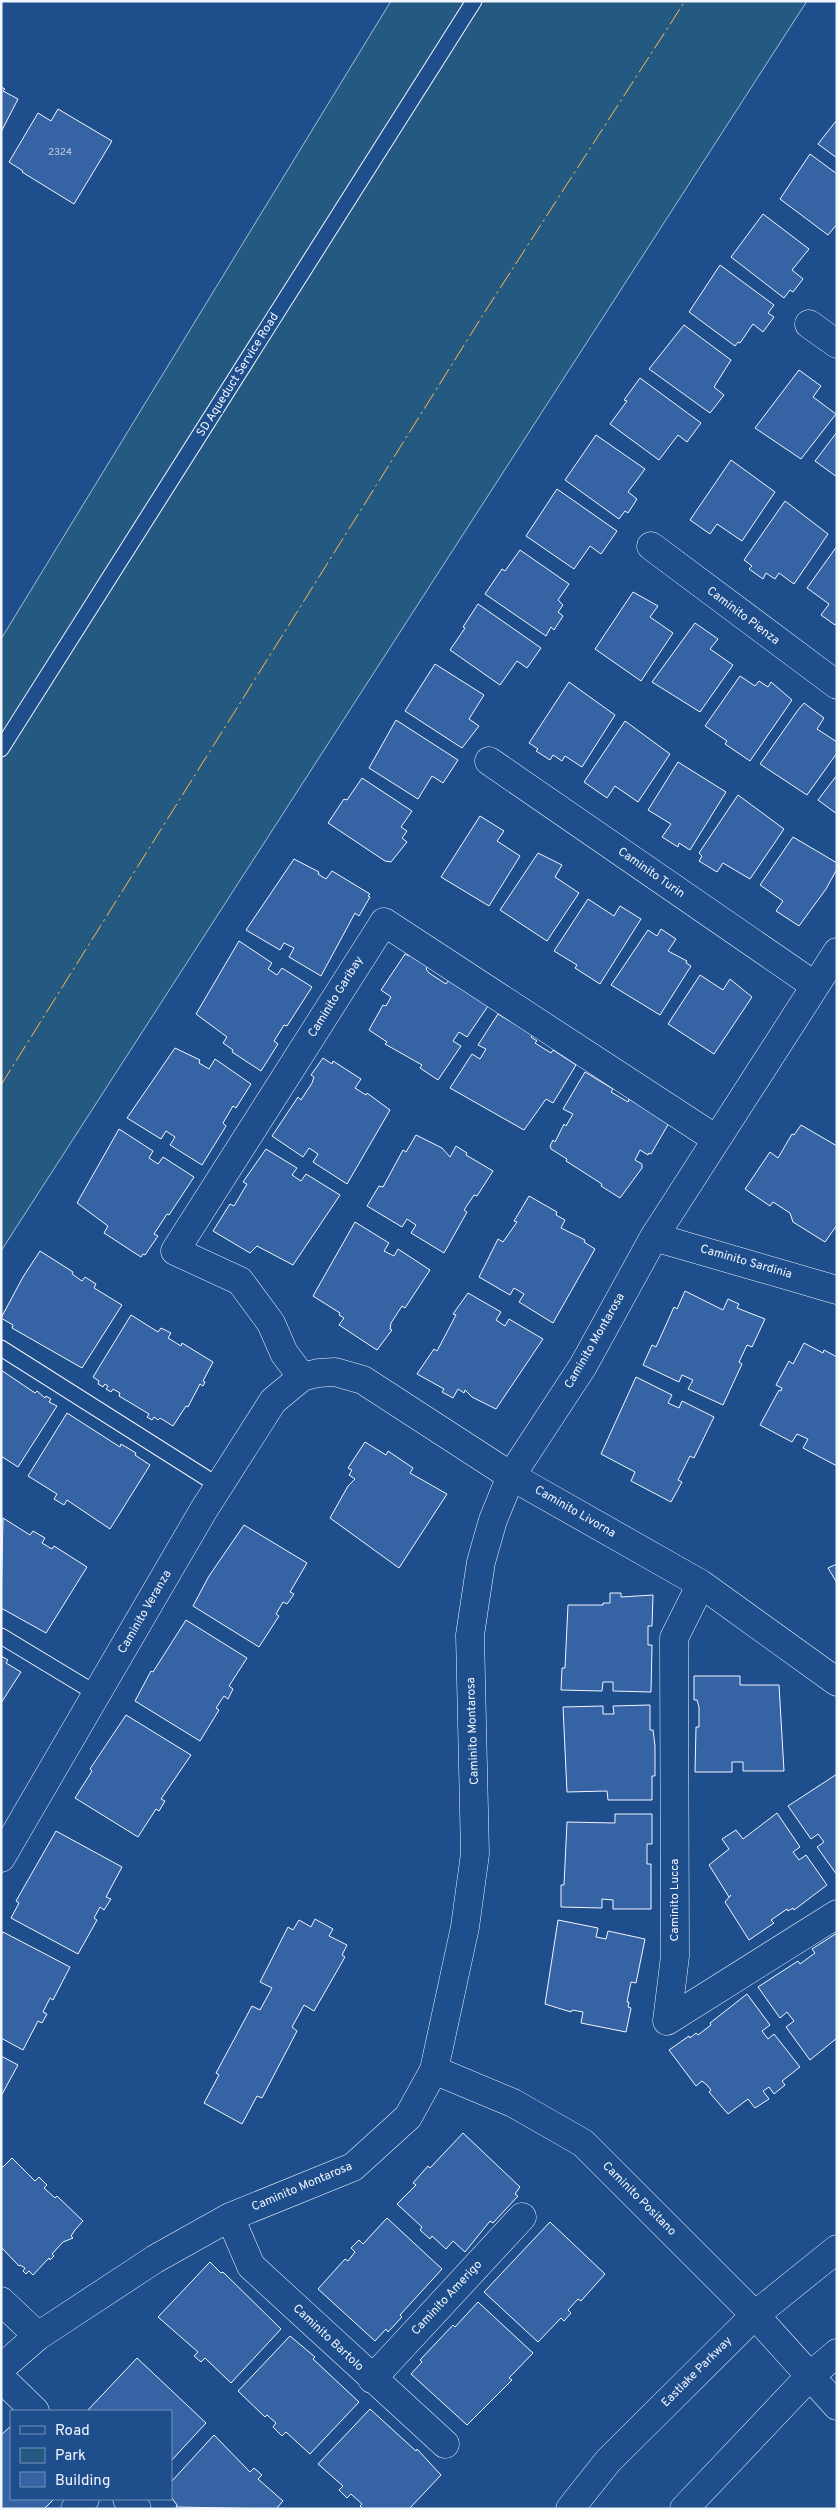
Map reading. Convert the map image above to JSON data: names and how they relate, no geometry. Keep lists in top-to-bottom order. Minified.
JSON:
{"streets":{"street":["Caminito Pienza","Caminito Turin","Caminito Garibay","Caminito Sardinia","Caminito Montarosa","Caminito Livorna","Caminito Veranza","Caminito Lucca","Caminito Positano","Caminito Amerigo","Caminito Bartolo","Eastlake Parkway"],"lane":["SD Aqueduct Service Road"]},"crossings":[["Caminito Turin","Caminito Montarosa"],["Caminito Garibay","Caminito Montarosa"],["Caminito Garibay","Caminito Livorna"],["Caminito Garibay","Caminito Veranza"],["Caminito Sardinia","Caminito Montarosa"],["Caminito Montarosa","Caminito Livorna"],["Caminito Montarosa","Caminito Positano"],["Caminito Montarosa","Caminito Bartolo"],["Caminito Livorna","Caminito Veranza"],["Caminito Livorna","Caminito Lucca"],["Caminito Positano","Eastlake Parkway"],["Caminito Amerigo","Caminito Bartolo"]],"house_numbers":["2324"],"legend":["Road","Park","Building"]}
